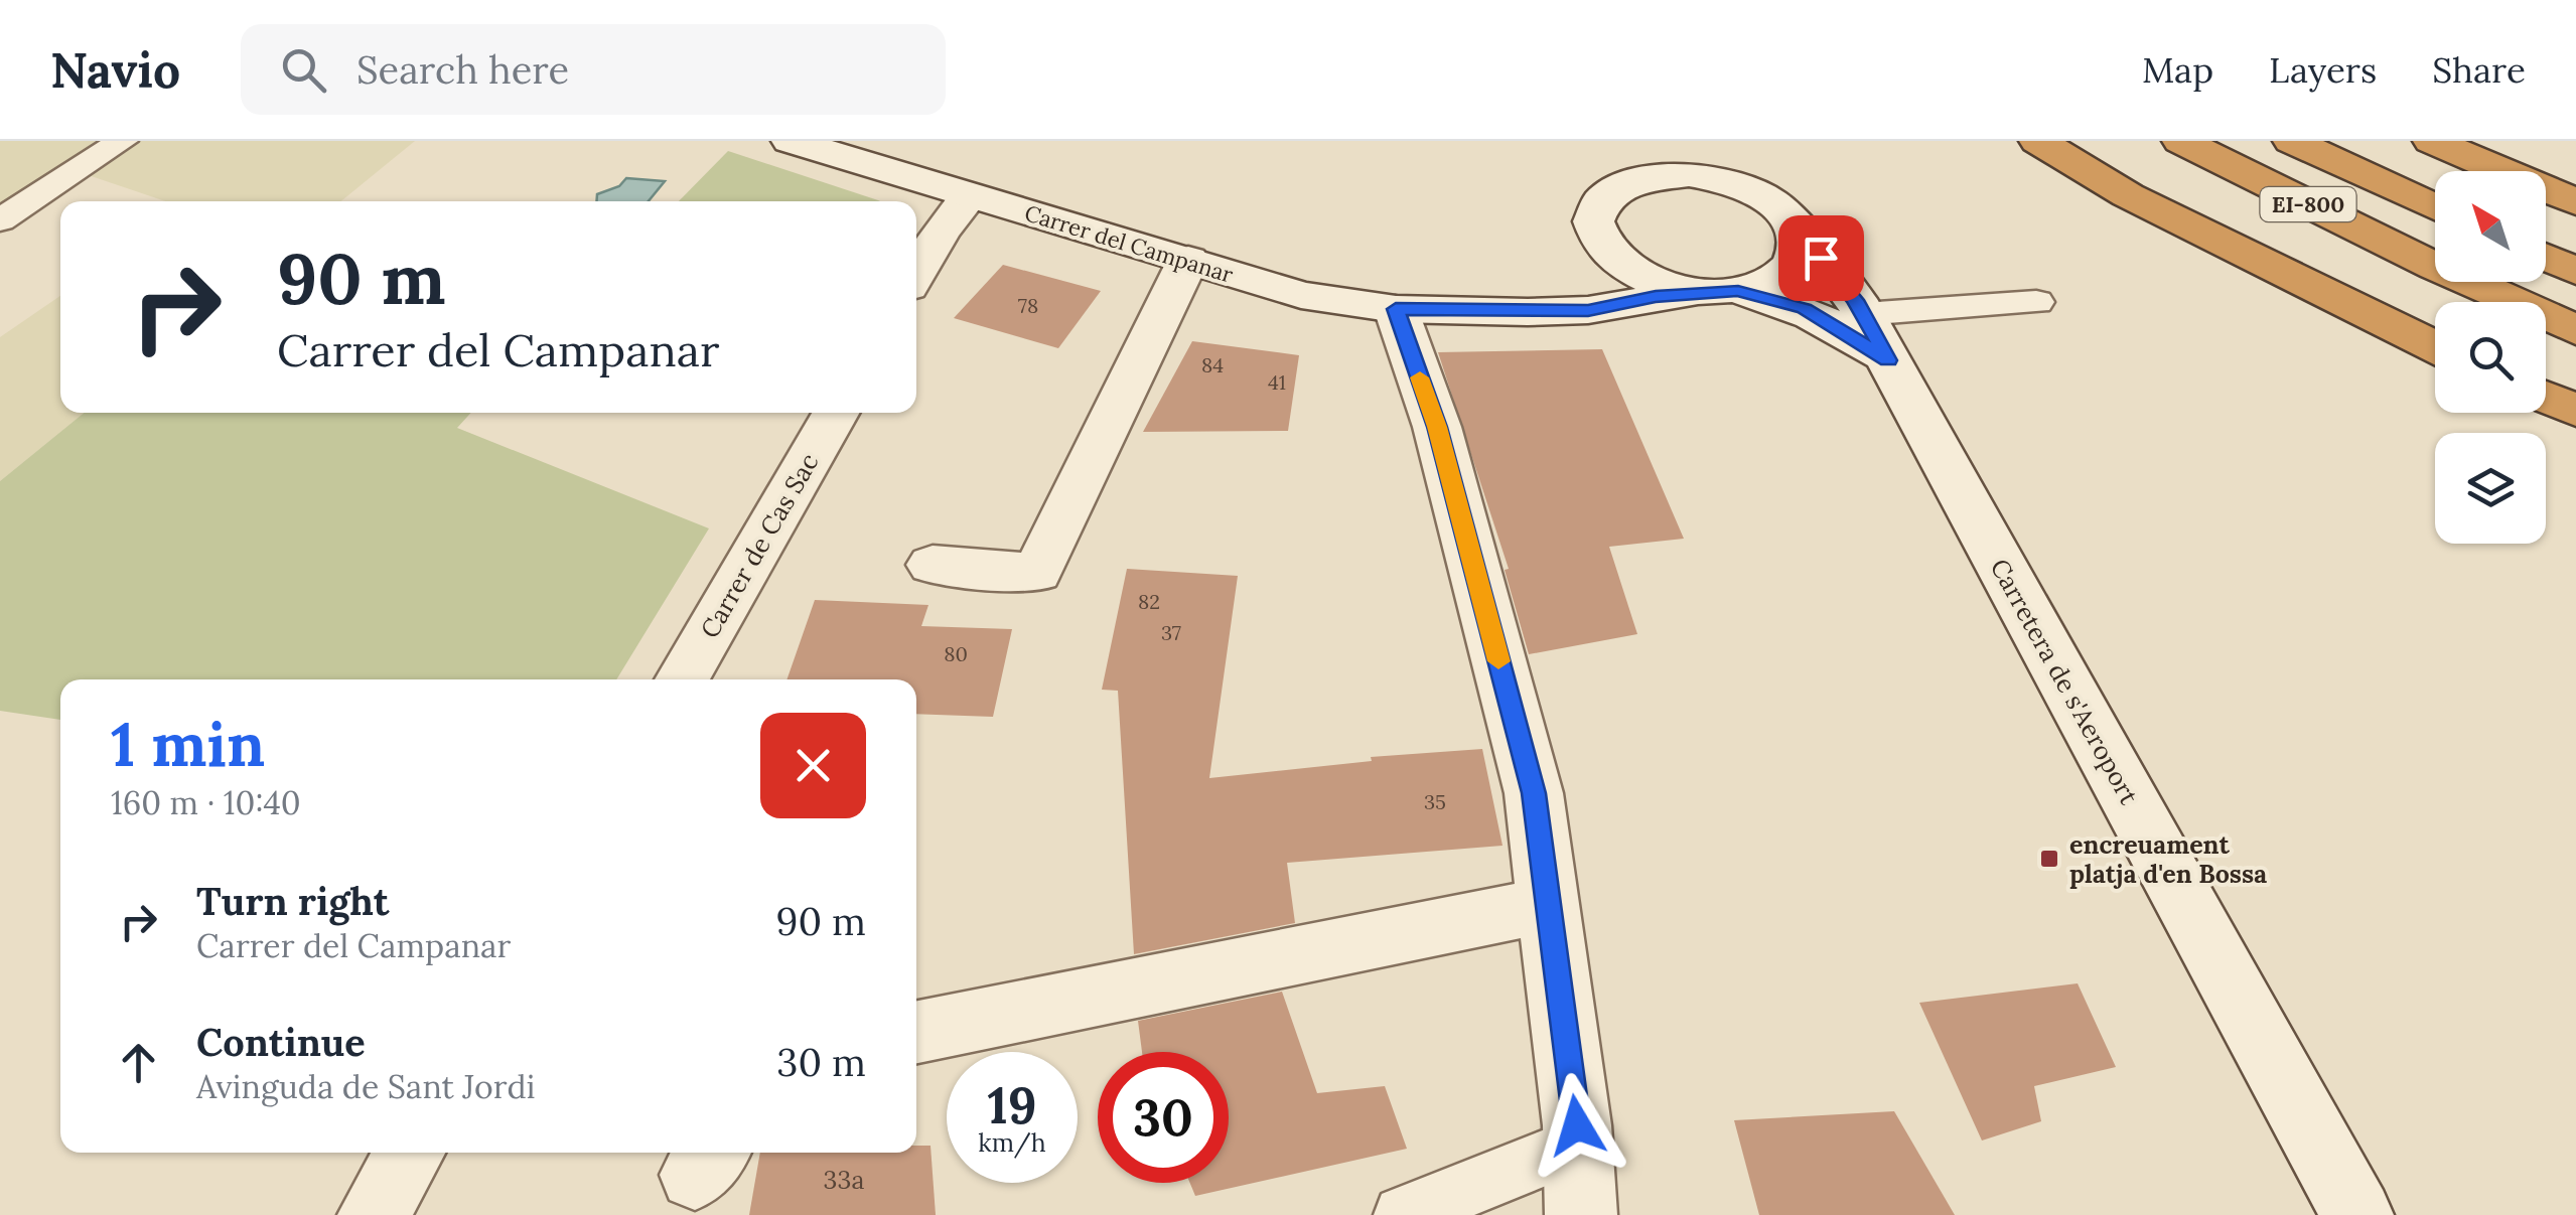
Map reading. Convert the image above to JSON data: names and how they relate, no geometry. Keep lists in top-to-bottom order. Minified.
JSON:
{"streets":{"highway":["EI-800"],"main road":["Carrer del Campanar","Carrer de Cas Sac","Carretera de s'Aeroport"]},"places":{"transit":["encreuament platja d'en Bossa"]},"house_numbers":["78","84","41","82","37","80","35","33a"],"north":"top left","page":{"header":"Navio","search":"Search here","nav":["Map","Layers","Share"],"turn":["90 m","Carrer del Campanar"],"heading":["1 min","160 m · 10:40"],"list":[{"name":"Turn right","note":"Carrer del Campanar","value":"90 m"},{"name":"Continue","note":"Avinguda de Sant Jordi","value":"30 m"}],"speed":"19 km/h","limit":"30"}}
